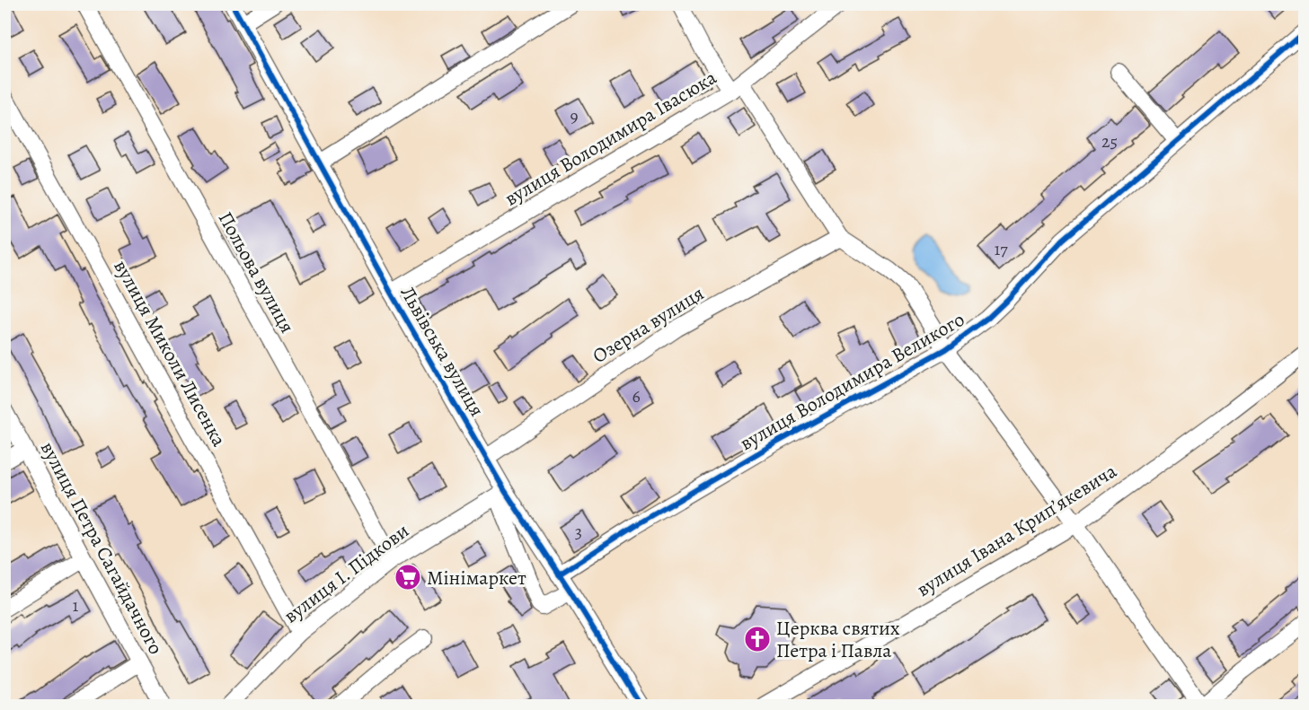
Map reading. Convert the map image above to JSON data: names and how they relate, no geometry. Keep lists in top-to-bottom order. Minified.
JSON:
{"streets":{"street":["вулиця Володимира Івасюка","Польова вулиця","Озерна вулиця","Львівська вулиця","вулиця Миколи Лисенка","вулиця Володимира Великого","вулиця Івана Крипʼякевича","вулиця Петра Сагайдачного","вулиця І. Підкови"]},"crossings":[["вулиця Володимира Івасюка","Львівська вулиця"],["Польова вулиця","вулиця І. Підкови"],["Озерна вулиця","Львівська вулиця"],["Львівська вулиця","вулиця Володимира Великого"],["Львівська вулиця","вулиця І. Підкови"],["вулиця Миколи Лисенка","вулиця І. Підкови"]],"places":{"supermarket":["Мінімаркет"],"church":["Церква святих Петра і Павла"]},"house_numbers":["9","25","17","6","3","1"]}
